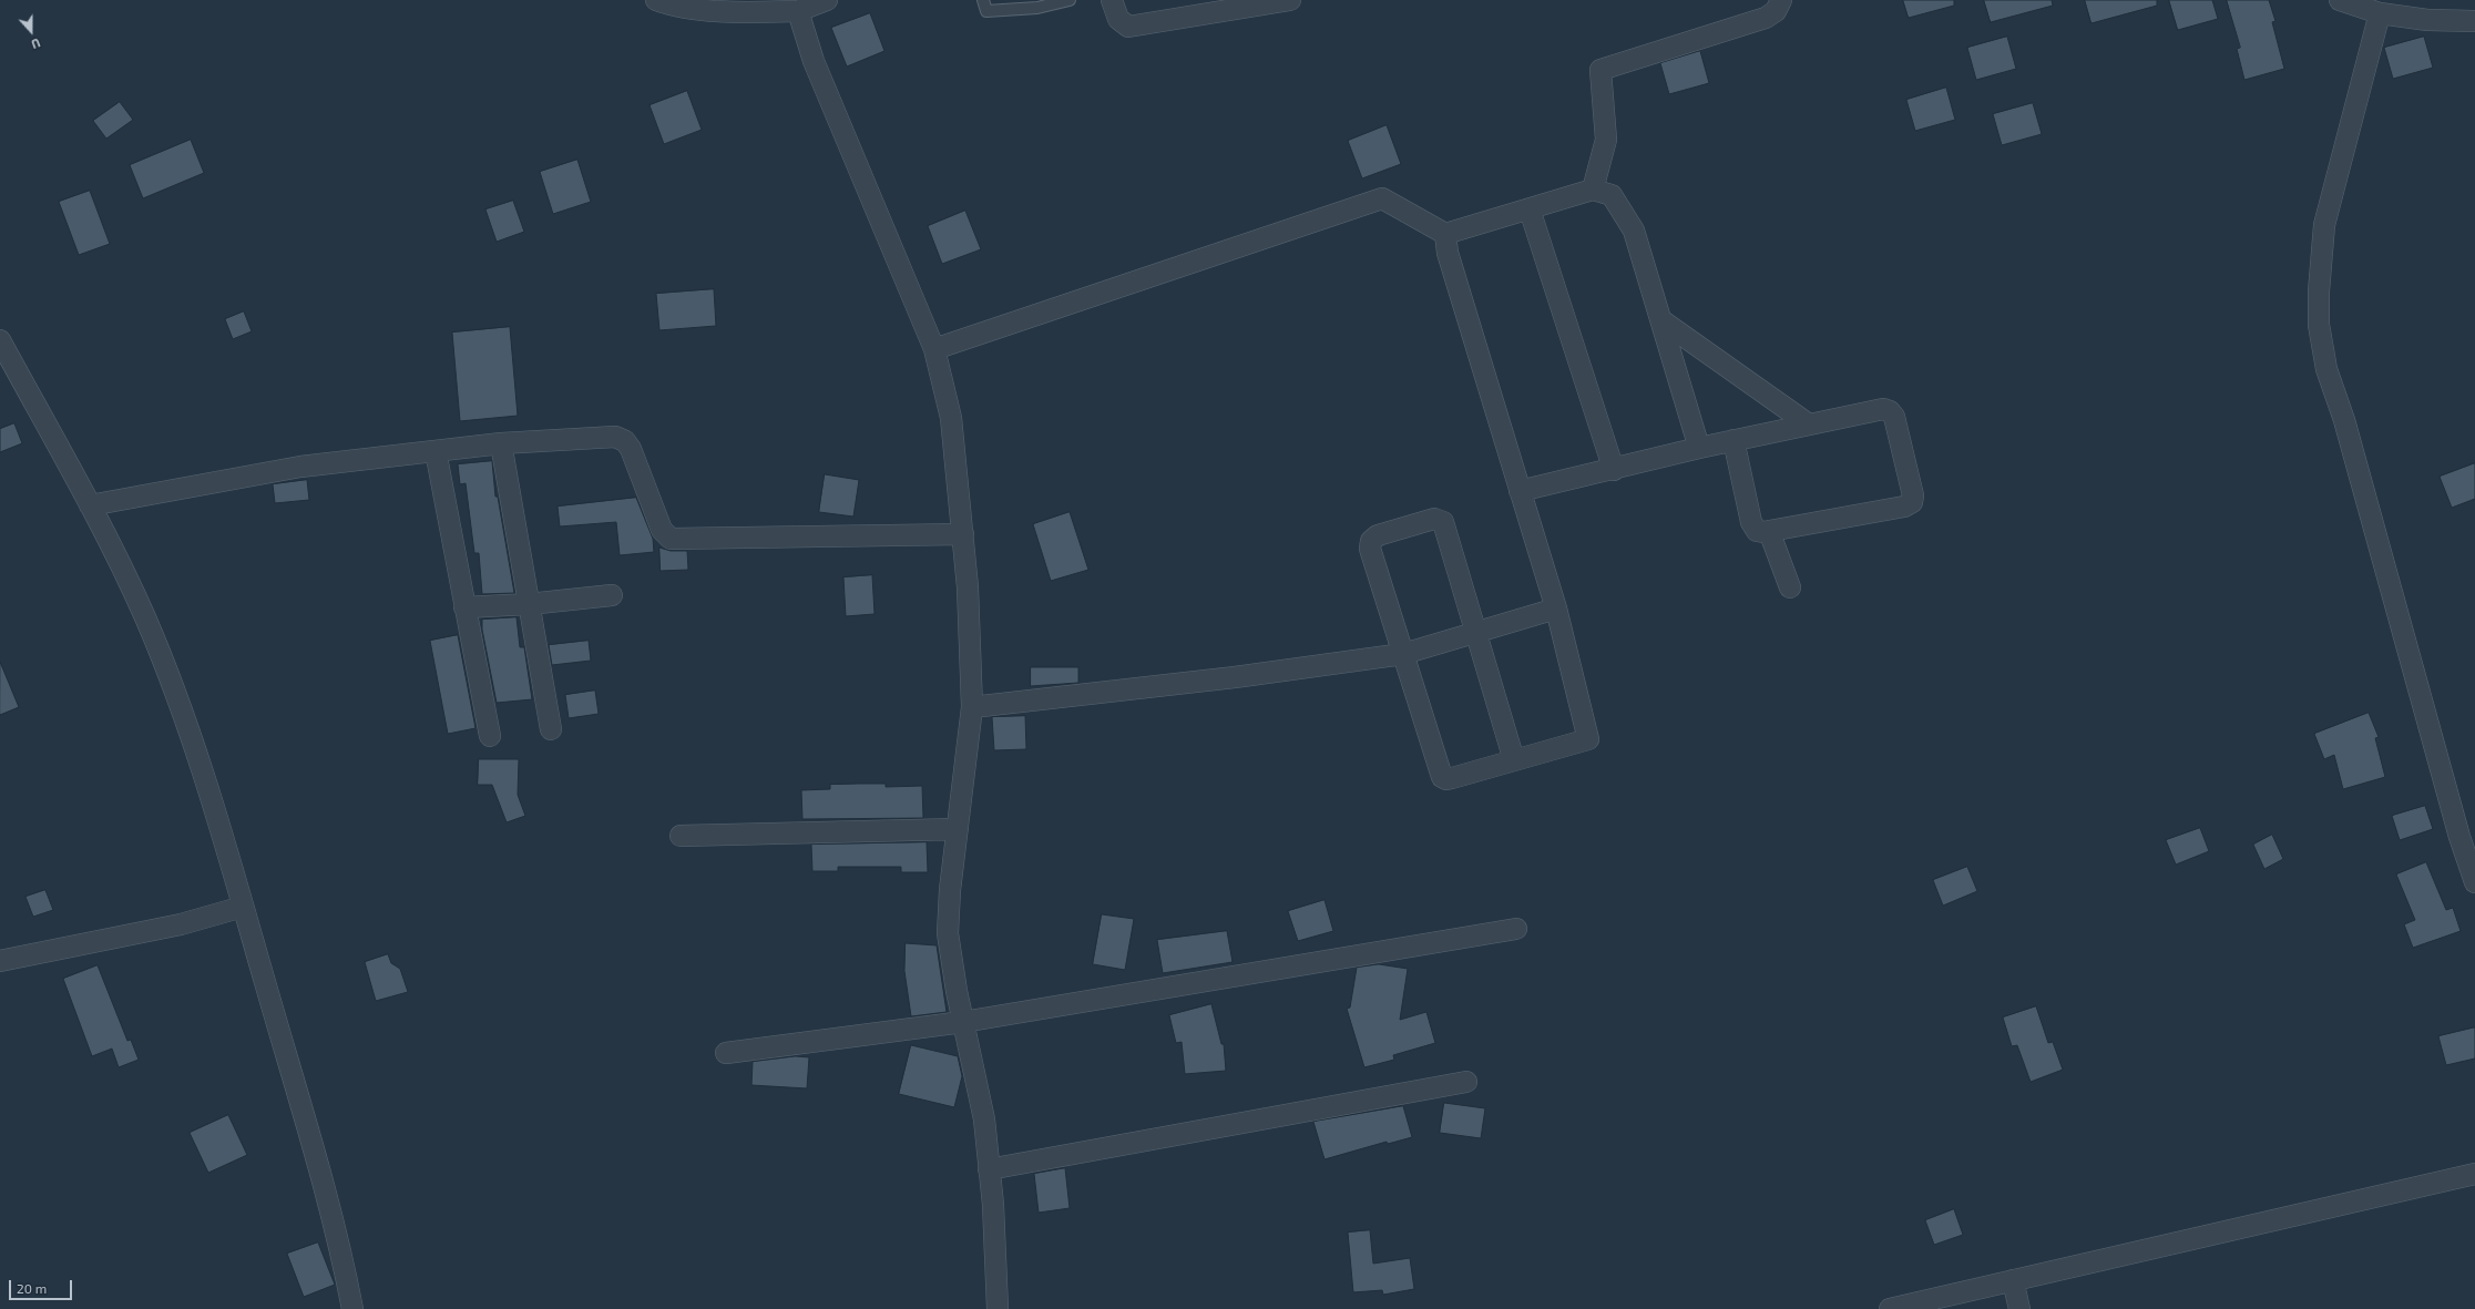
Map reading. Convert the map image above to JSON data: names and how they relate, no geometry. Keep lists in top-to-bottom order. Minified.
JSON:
{"scale_bar":"20 m","north":"bottom"}
